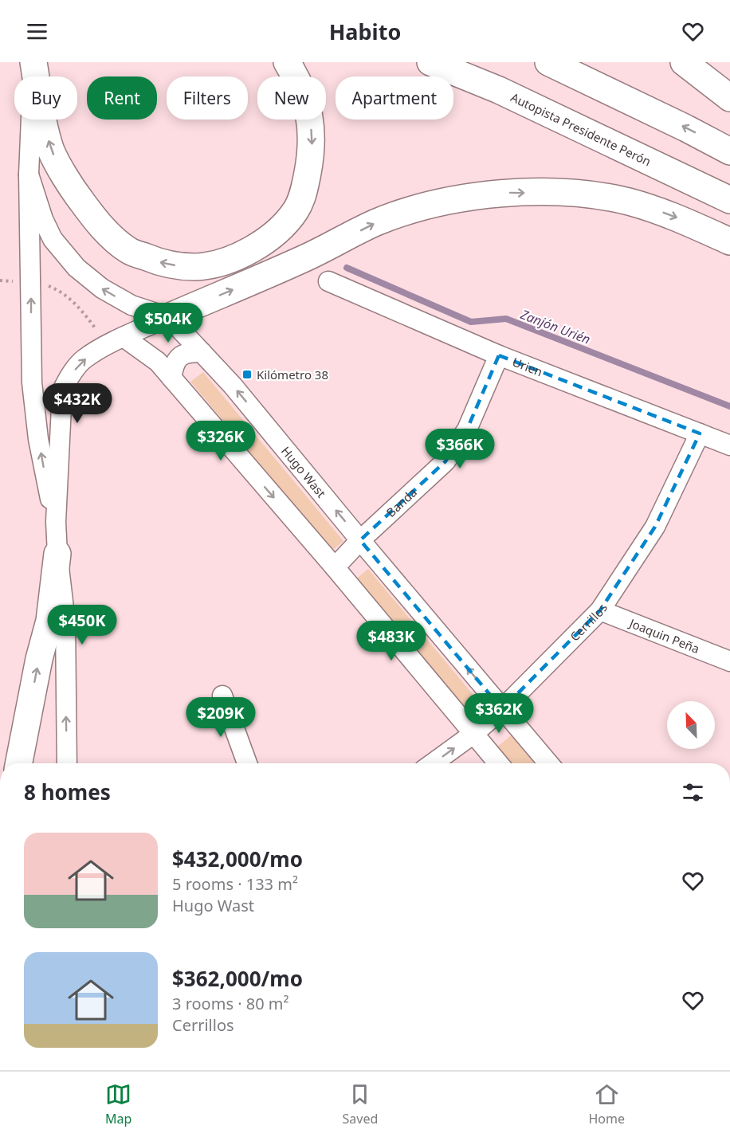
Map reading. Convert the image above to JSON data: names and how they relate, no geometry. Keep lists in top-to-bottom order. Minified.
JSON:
{"streets":{"highway":["Autopista Presidente Perón"],"street":["Urien","Hugo Wast","Banda","Cerrillos","Joaquin Peña"]},"crossings":[["Urien","Banda"],["Urien","Cerrillos"],["Hugo Wast","Banda"],["Hugo Wast","Cerrillos"],["Cerrillos","Joaquin Peña"]],"water":["Zanjón Urién"],"places":{"transit":["Kilómetro 38"]},"north":"top left","page":{"header":"Habito","chip":["Buy","Rent","Filters","New","Apartment"],"price":["$504K","$432K","$326K","$366K","$450K","$483K","$362K","$209K"],"heading":"8 homes","list":[{"name":"$432,000/mo","note":"5 rooms · 133 m² · Hugo Wast"},{"name":"$362,000/mo","note":"3 rooms · 80 m² · Cerrillos"}],"tabs":["Map","Saved","Home"]}}
